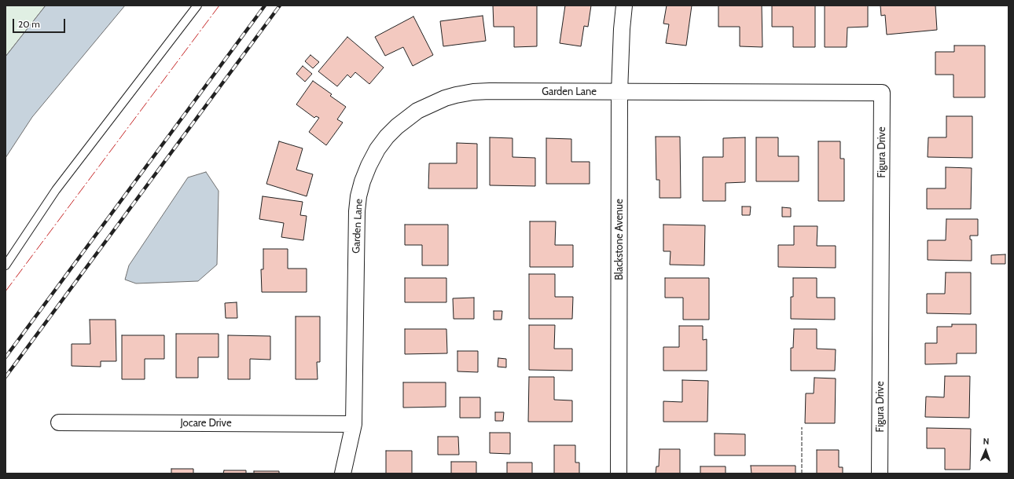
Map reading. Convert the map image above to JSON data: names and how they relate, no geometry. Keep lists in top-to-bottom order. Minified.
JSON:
{"streets":{"street":["Garden Lane","Figura Drive","Blackstone Avenue","Jocare Drive"]},"crossings":[["Garden Lane","Figura Drive"],["Garden Lane","Blackstone Avenue"],["Garden Lane","Jocare Drive"],["Figura Drive","Blackstone Avenue"]],"scale_bar":"20 m","north":"top"}
